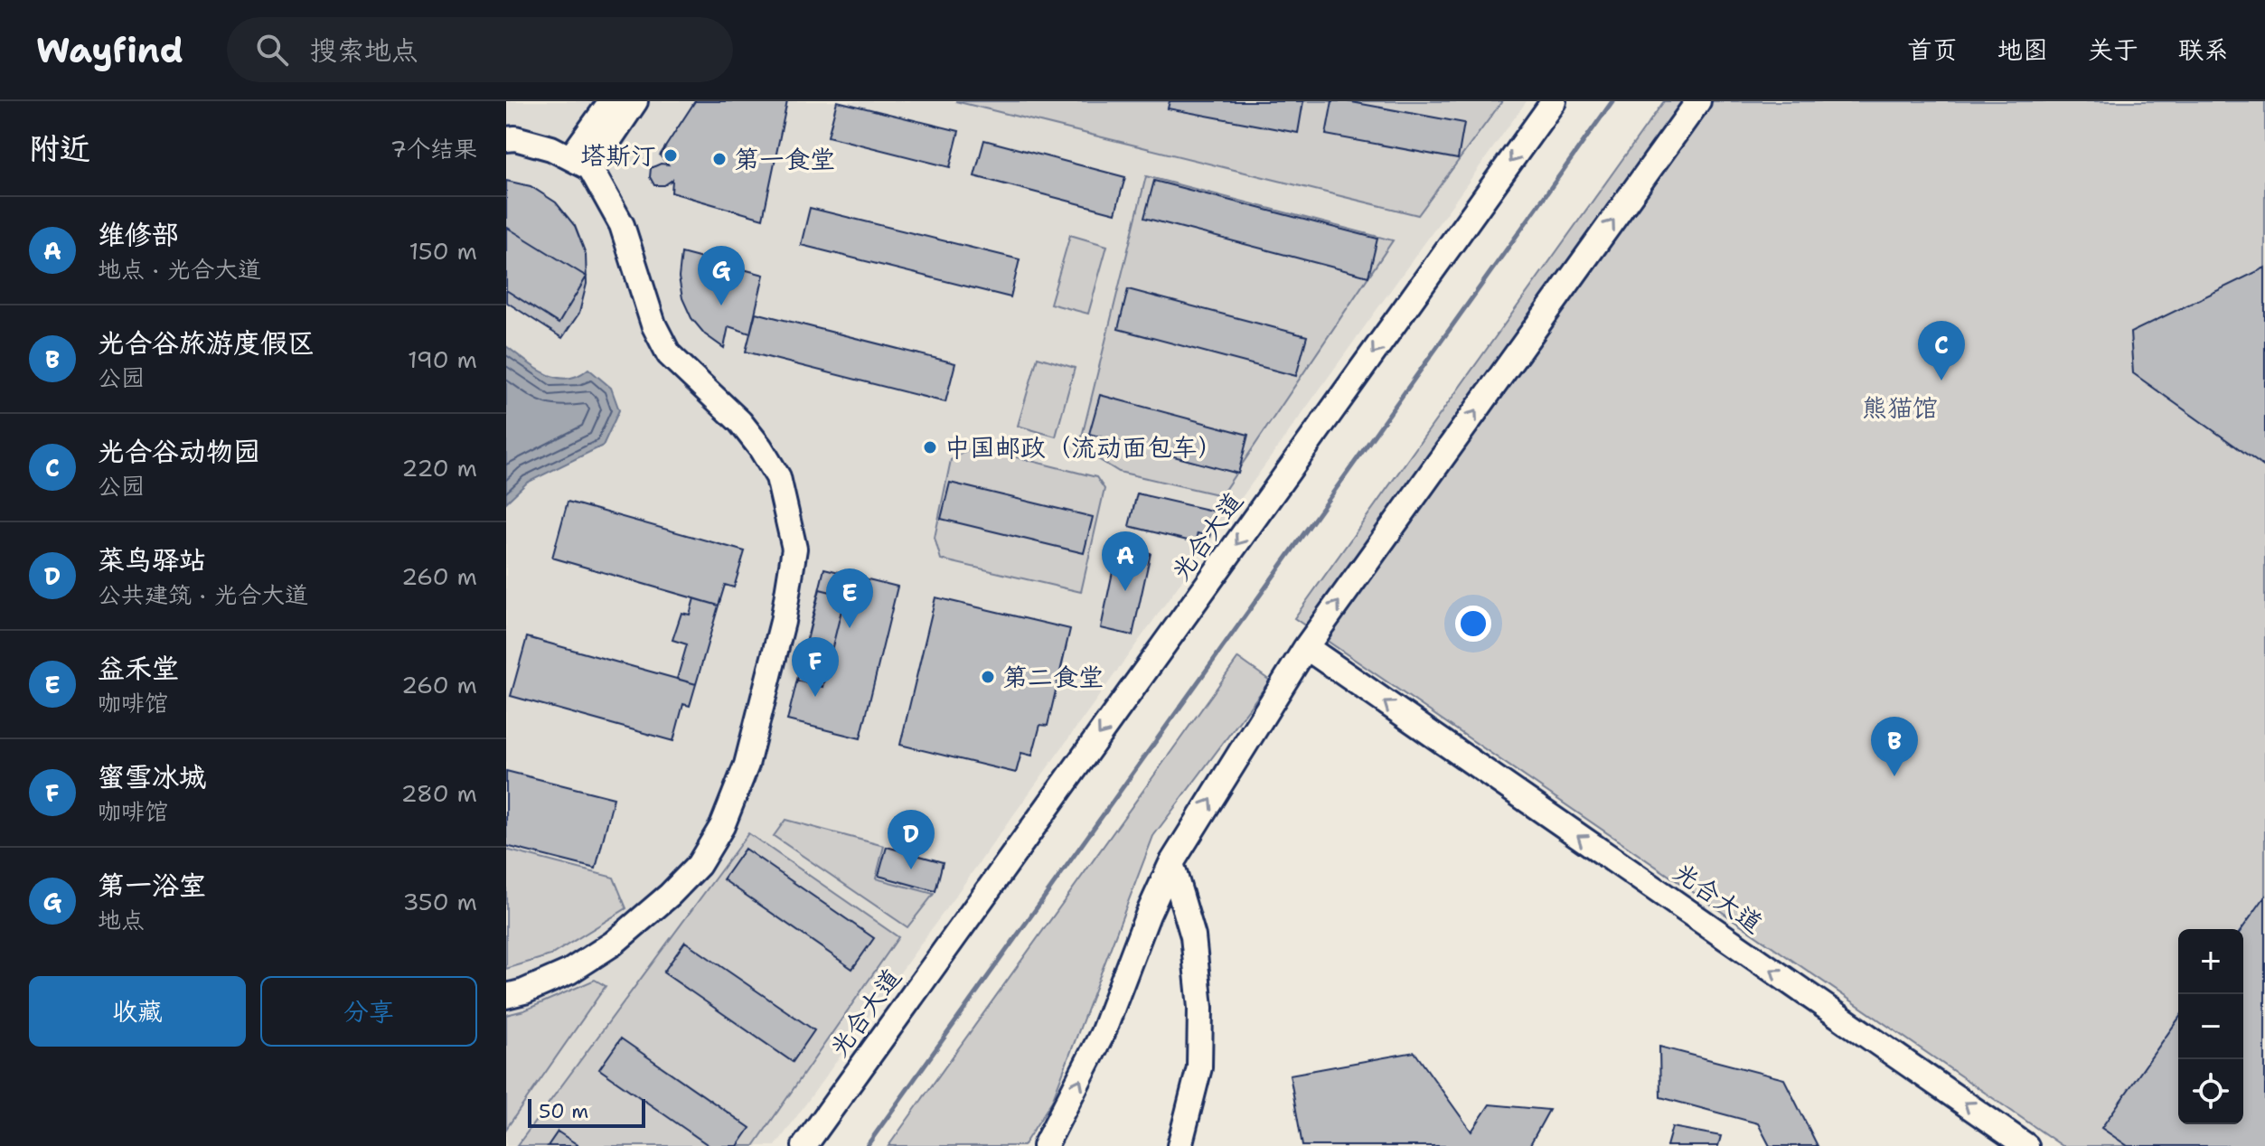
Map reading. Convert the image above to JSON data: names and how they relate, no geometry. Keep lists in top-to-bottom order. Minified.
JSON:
{"streets":{"street":["光合大道"]},"parks":["熊猫馆"],"places":["塔斯汀","第一食堂","中国邮政（流动面包车）","第二食堂"],"scale_bar":"50 m","page":{"header":"Wayfind","search":"搜索地点","nav":["首页","地图","关于","联系"],"heading":["附近","7个结果"],"list":[{"mark":"A","name":"维修部","note":"地点 · 光合大道","value":"150 m"},{"mark":"B","name":"光合谷旅游度假区","note":"公园","value":"190 m"},{"mark":"C","name":"光合谷动物园","note":"公园","value":"220 m"},{"mark":"D","name":"菜鸟驿站","note":"公共建筑 · 光合大道","value":"260 m"},{"mark":"E","name":"益禾堂","note":"咖啡馆","value":"260 m"},{"mark":"F","name":"蜜雪冰城","note":"咖啡馆","value":"280 m"},{"mark":"G","name":"第一浴室","note":"地点","value":"350 m"}],"pins":["G","C","A","E","F","B","D"],"map_buttons":["+","−"],"buttons":["收藏","分享"],"scale":"50 m"}}
